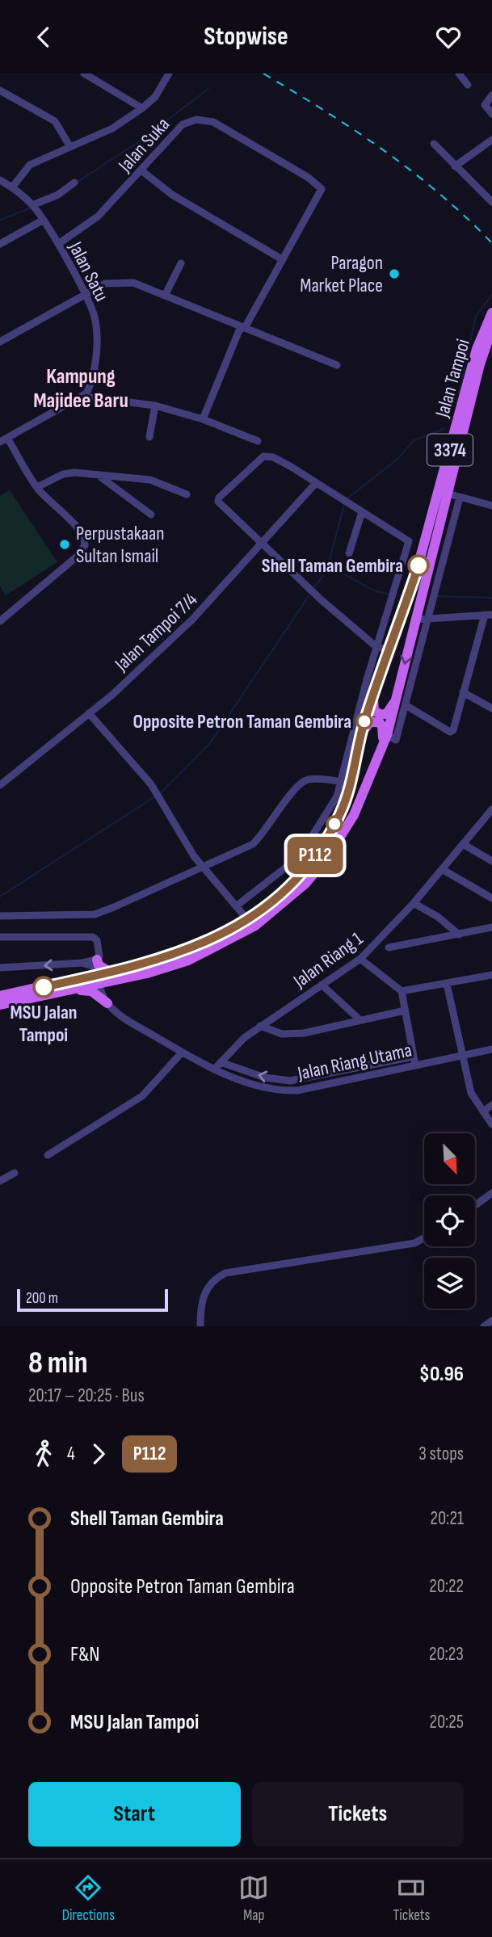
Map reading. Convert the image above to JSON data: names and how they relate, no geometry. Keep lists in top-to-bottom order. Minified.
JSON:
{"streets":{"main road":["Jalan Tampoi","3374"],"street":["Jalan Suka","Jalan Satu","Jalan Tampoi 7/4","Jalan Riang 1","Jalan Riang Utama"]},"crossings":[["Jalan Suka","Jalan Satu"],["Jalan Tampoi","Jalan Riang Utama"],["Jalan Riang 1","Jalan Riang Utama"]],"districts":["Kampung Majidee Baru"],"places":["Paragon Market Place","Perpustakaan Sultan Ismail","Shell Taman Gembira","Opposite Petron Taman Gembira","MSU Jalan Tampoi"],"lines":["bus line P112"],"scale_bar":"200 m","north":"bottom right","page":{"header":"Stopwise","on_map":"P112","scale":"200 m","heading":["8 min","20:17 – 20:25 · Bus","$0.96"],"legs":["4","P112","3 stops"],"list":[{"name":"Shell Taman Gembira","value":"20:21"},{"name":"Opposite Petron Taman Gembira","value":"20:22"},{"name":"F&N","value":"20:23"},{"name":"MSU Jalan Tampoi","value":"20:25"}],"buttons":["Start","Tickets"],"tabs":["Directions","Map","Tickets"]}}
